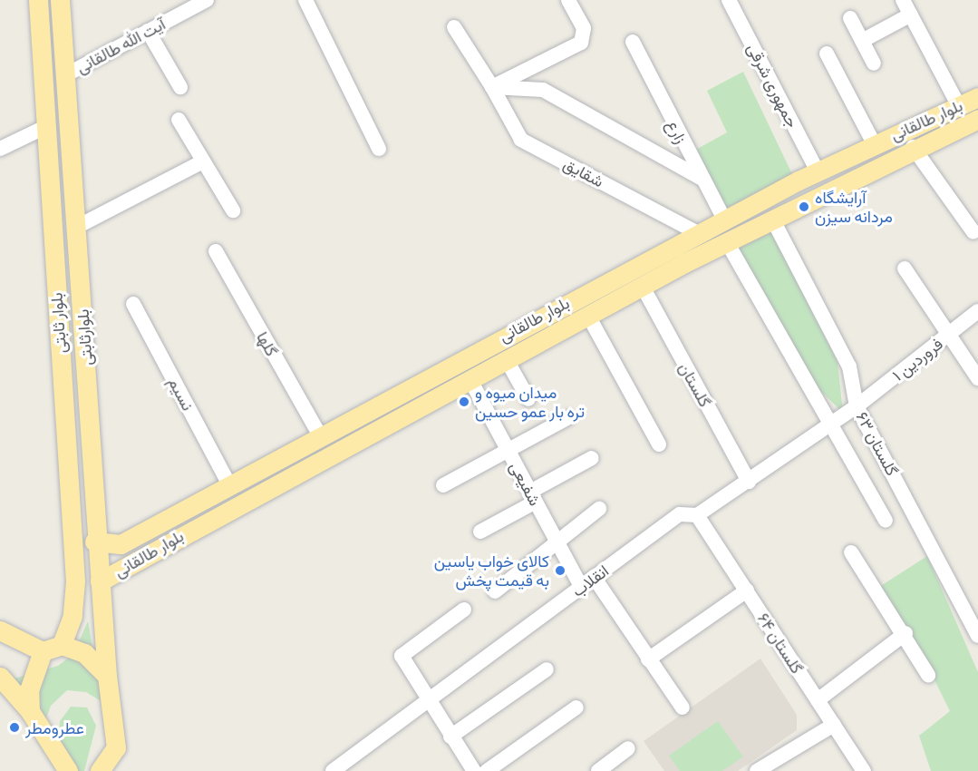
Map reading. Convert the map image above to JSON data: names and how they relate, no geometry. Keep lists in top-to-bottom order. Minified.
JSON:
{"streets":{"main road":["بلوار طالقانی","بلوار ثابتی","بلوارثابتی"],"street":["آیت الله طالقانی","جمهوری شرقی","زارع","شقایق","گلها","فروردین ۱","گلستان","نسیم","گلستان ۶۳","شفیعی","انقلاب","گلستان ۶۴"]},"crossings":[["آیت الله طالقانی","بلوارثابتی"],["جمهوری شرقی","بلوار طالقانی"],["بلوار طالقانی","زارع"],["بلوار طالقانی","شقایق"],["بلوار طالقانی","بلوارثابتی"],["بلوار طالقانی","گلها"],["بلوار طالقانی","گلستان"],["بلوار طالقانی","نسیم"],["بلوار طالقانی","گلستان ۶۳"],["بلوار طالقانی","شفیعی"],["فروردین ۱","گلستان ۶۳"],["فروردین ۱","انقلاب"],["گلستان","انقلاب"],["گلستان ۶۳","انقلاب"],["شفیعی","انقلاب"],["انقلاب","گلستان ۶۴"]],"places":["آرایشگاه مردانه سیزن","میدان میوه و تره بار عمو حسین","کالای خواب یاسین به قیمت پخش","عطرومطر"]}
